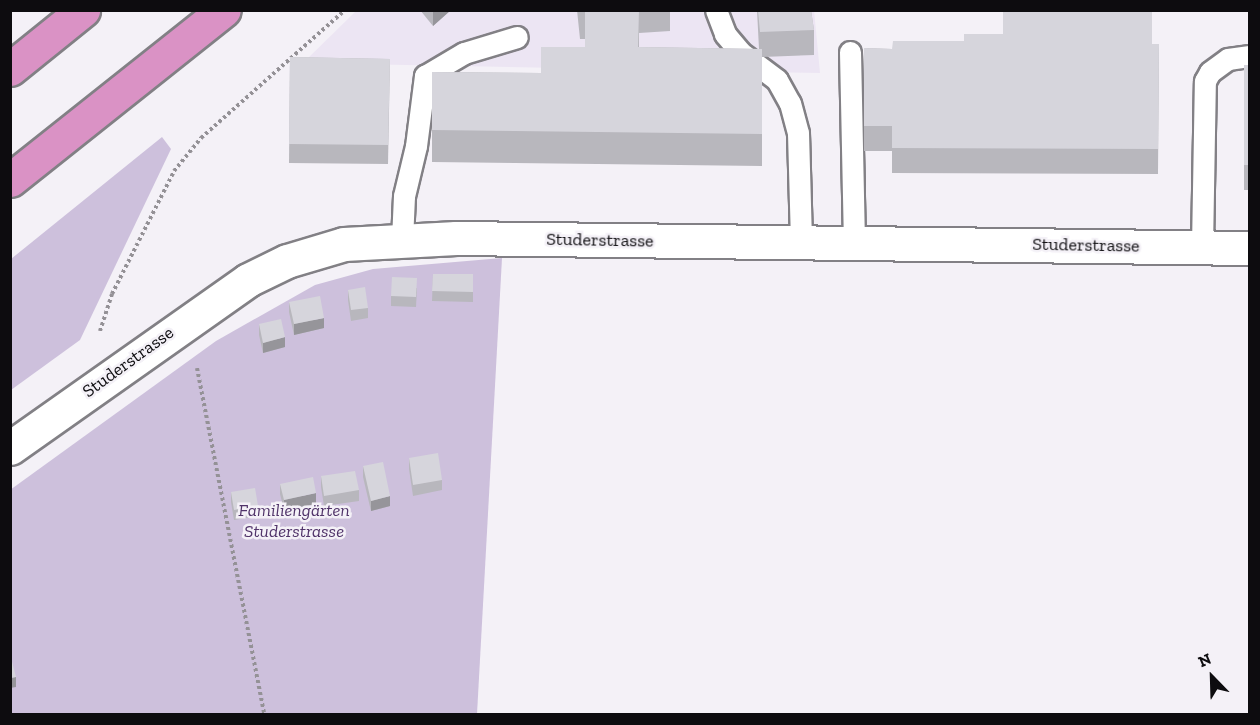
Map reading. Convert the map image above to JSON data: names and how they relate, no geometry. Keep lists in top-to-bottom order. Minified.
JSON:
{"streets":{"street":["Studerstrasse"]},"parks":["Familiengärten Studerstrasse"],"north":"top left"}
